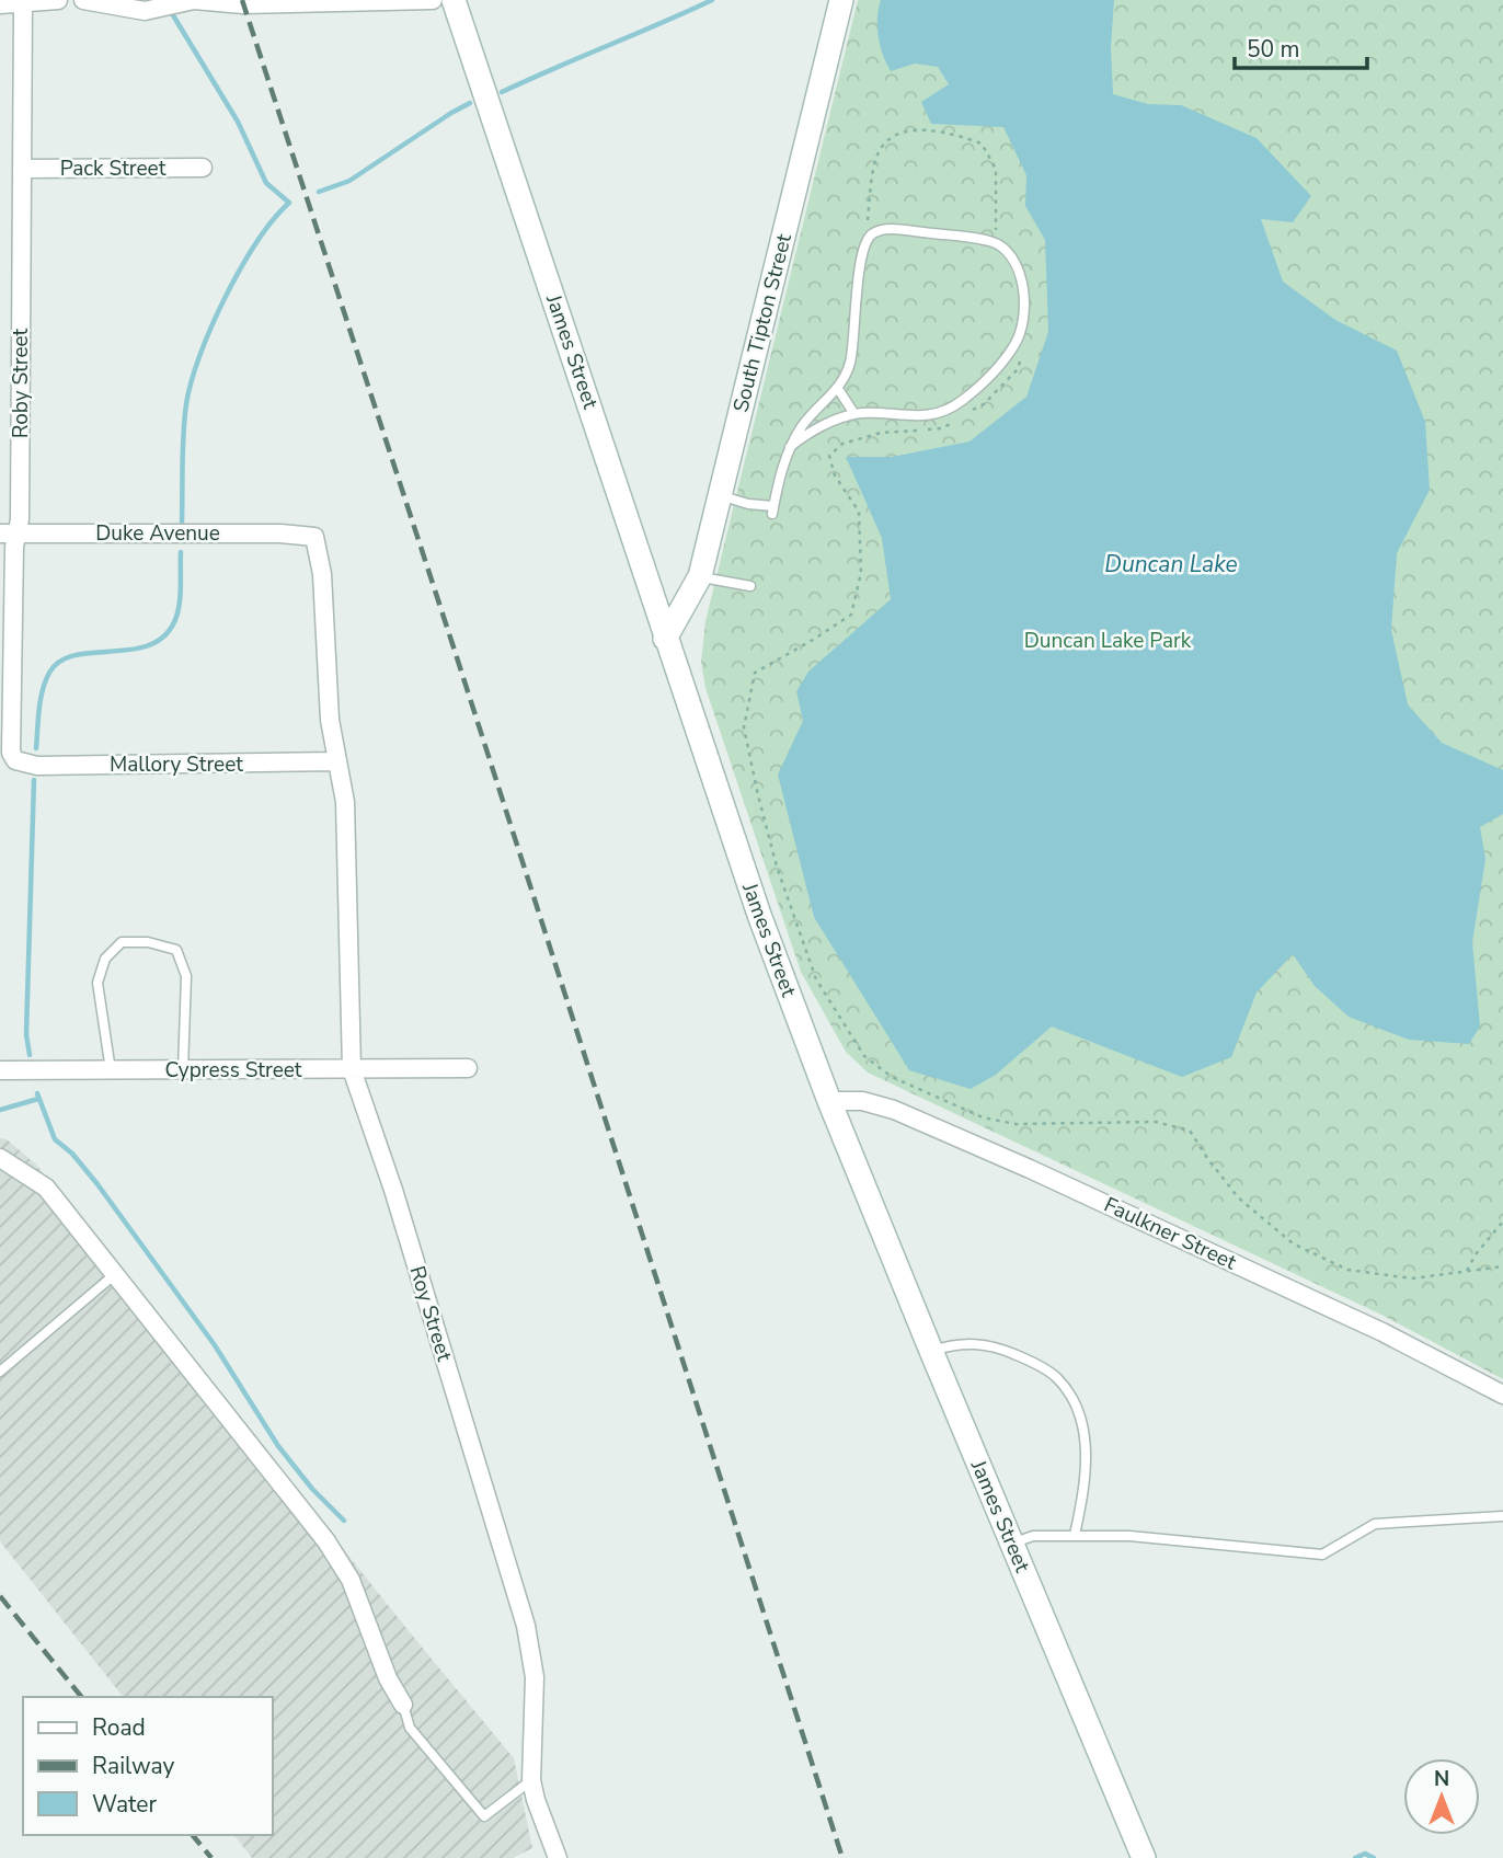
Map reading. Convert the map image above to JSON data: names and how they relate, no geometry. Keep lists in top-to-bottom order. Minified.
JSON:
{"streets":{"street":["Pack Street","South Tipton Street","James Street","Roby Street","Duke Avenue","Mallory Street","Cypress Street","Faulkner Street","Roy Street"]},"crossings":[["Pack Street","Roby Street"],["South Tipton Street","James Street"],["James Street","Faulkner Street"],["Roby Street","Duke Avenue"],["Roby Street","Mallory Street"],["Duke Avenue","Roy Street"],["Mallory Street","Roy Street"],["Cypress Street","Roy Street"]],"water":["Duncan Lake"],"parks":["Duncan Lake Park"],"legend":["Road","Railway","Water"],"scale_bar":"50 m","north":"top"}
